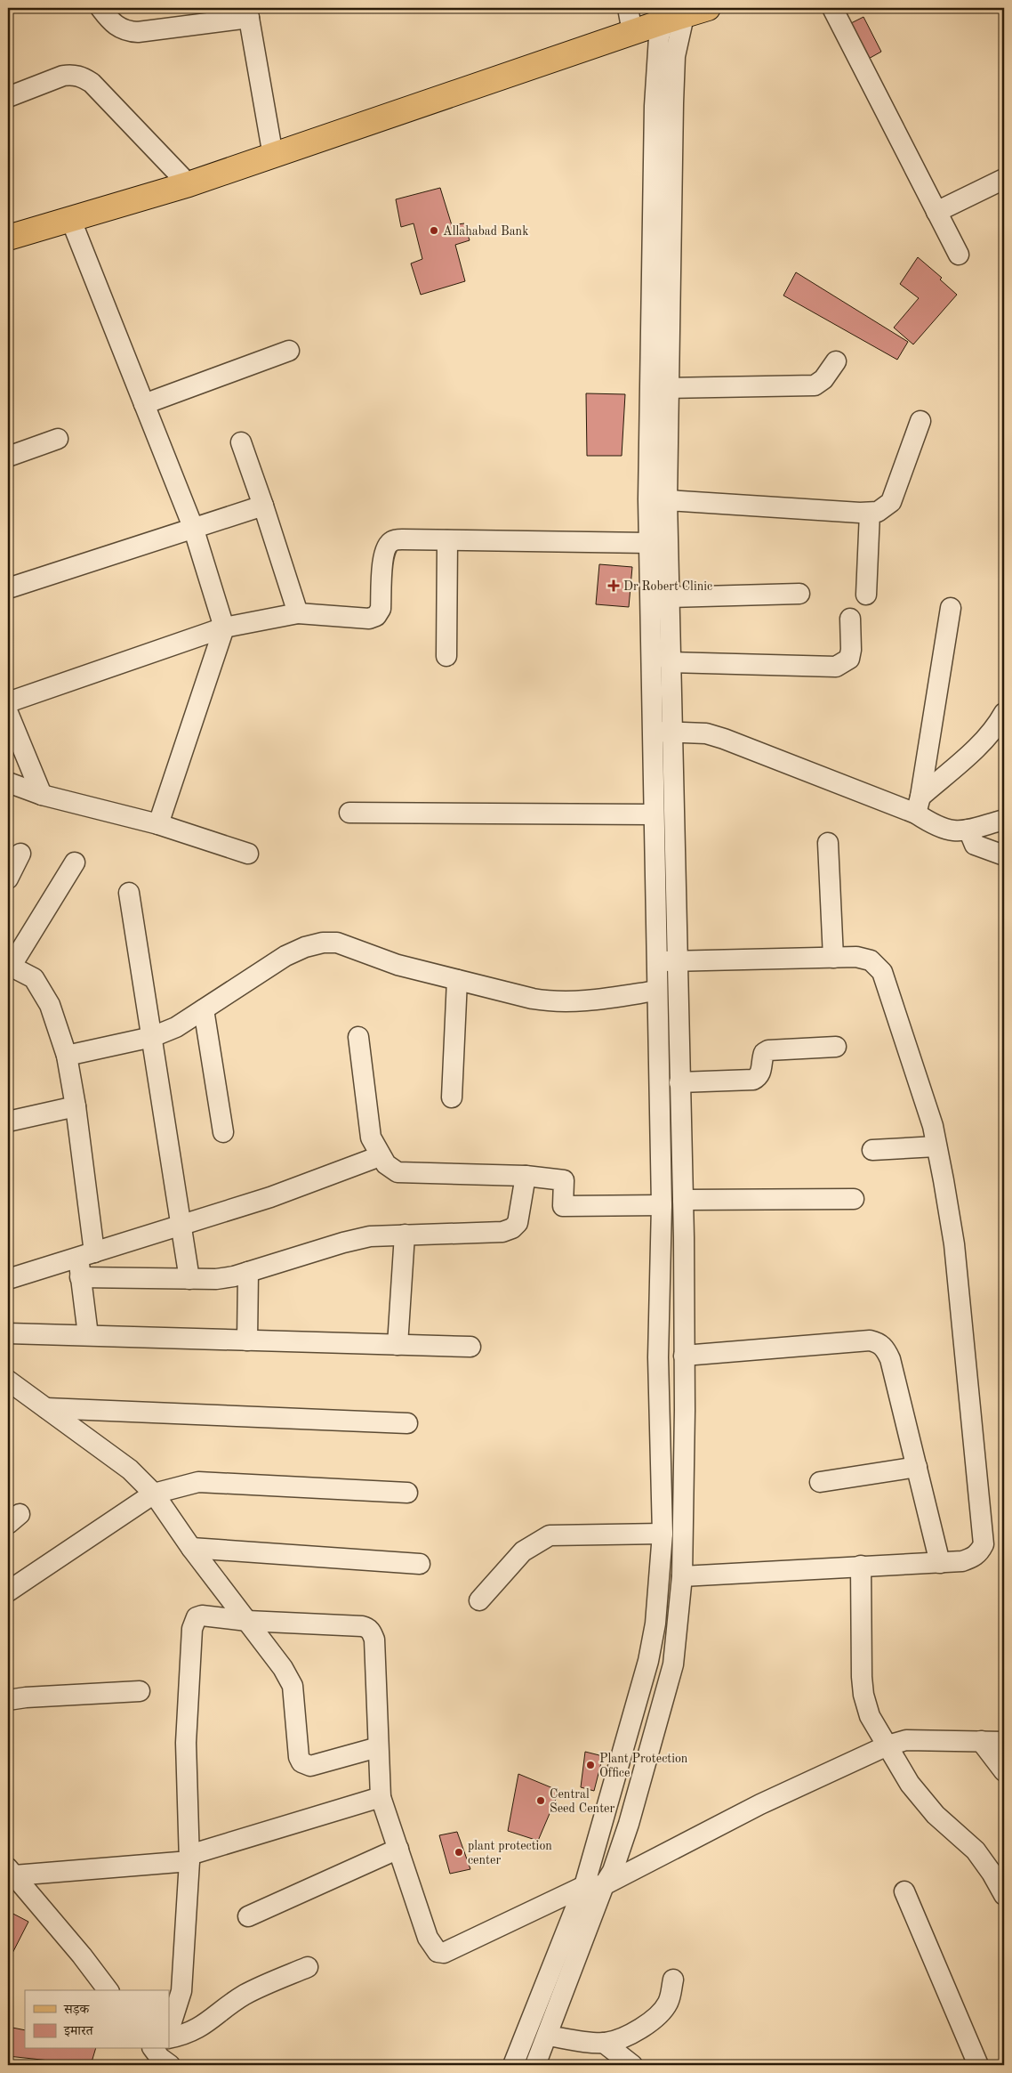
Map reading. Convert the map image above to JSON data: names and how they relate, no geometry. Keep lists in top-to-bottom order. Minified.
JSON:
{"places":{"other":["Allahabad Bank","Plant Protection Office","Central Seed Center","plant protection center"],"health":["Dr Robert Clinic"]},"legend":["सड़क","इमारत"]}
